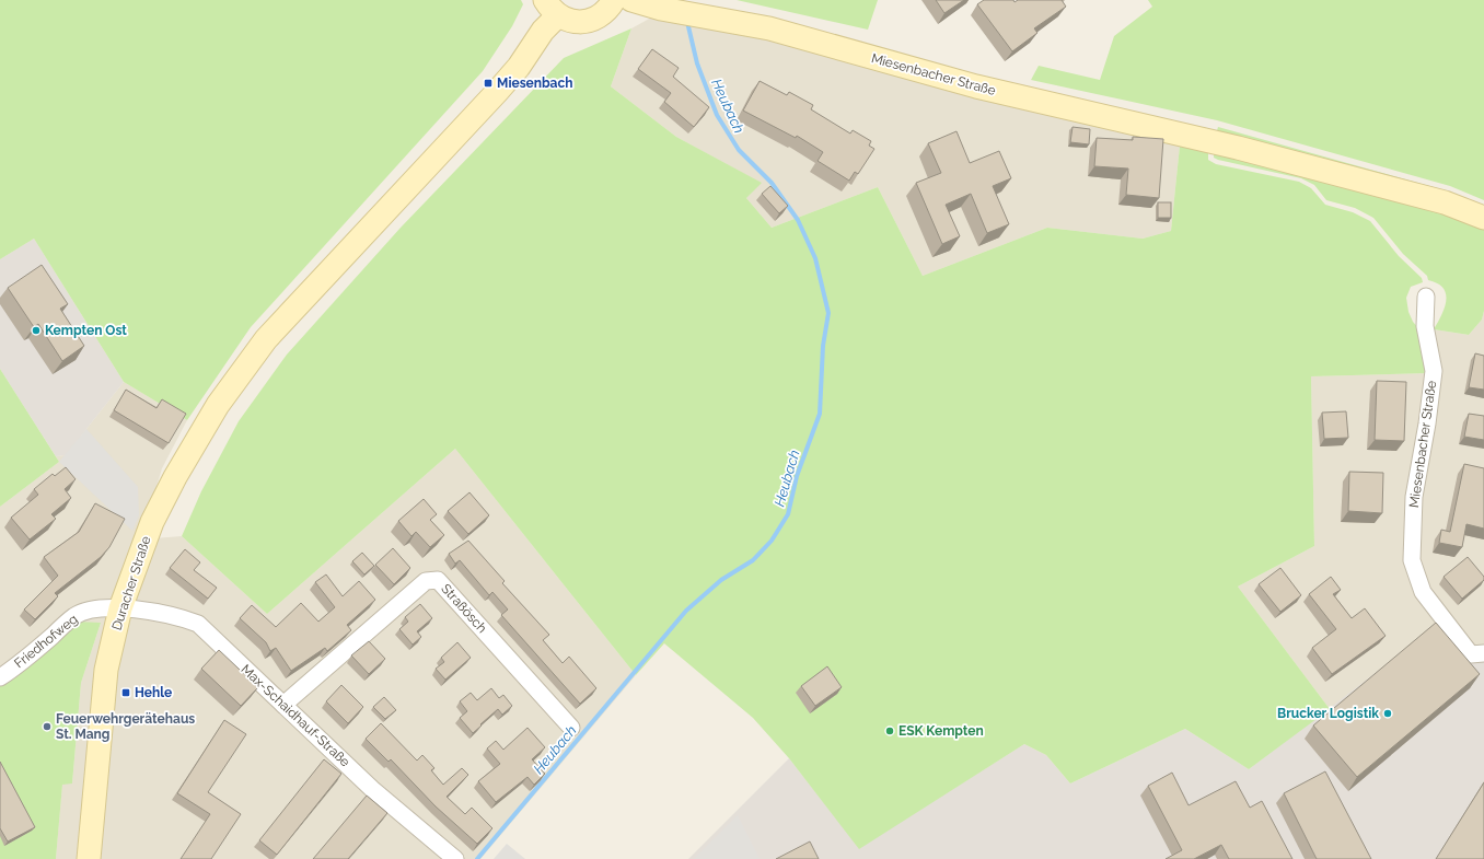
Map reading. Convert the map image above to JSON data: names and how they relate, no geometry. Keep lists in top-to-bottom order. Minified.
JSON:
{"streets":{"main road":["Miesenbacher Straße","Duracher Straße"],"street":["Straßösch","Friedhofweg","Max-Schaidhauf-Straße"]},"crossings":[["Duracher Straße","Friedhofweg"],["Duracher Straße","Max-Schaidhauf-Straße"],["Straßösch","Max-Schaidhauf-Straße"],["Friedhofweg","Max-Schaidhauf-Straße"]],"water":["Heubach"],"places":{"transit":["Miesenbach","Hehle"],"other":["Kempten Ost","Brucker Logistik","Feuerwehrgerätehaus St. Mang","ESK Kempten"]}}
